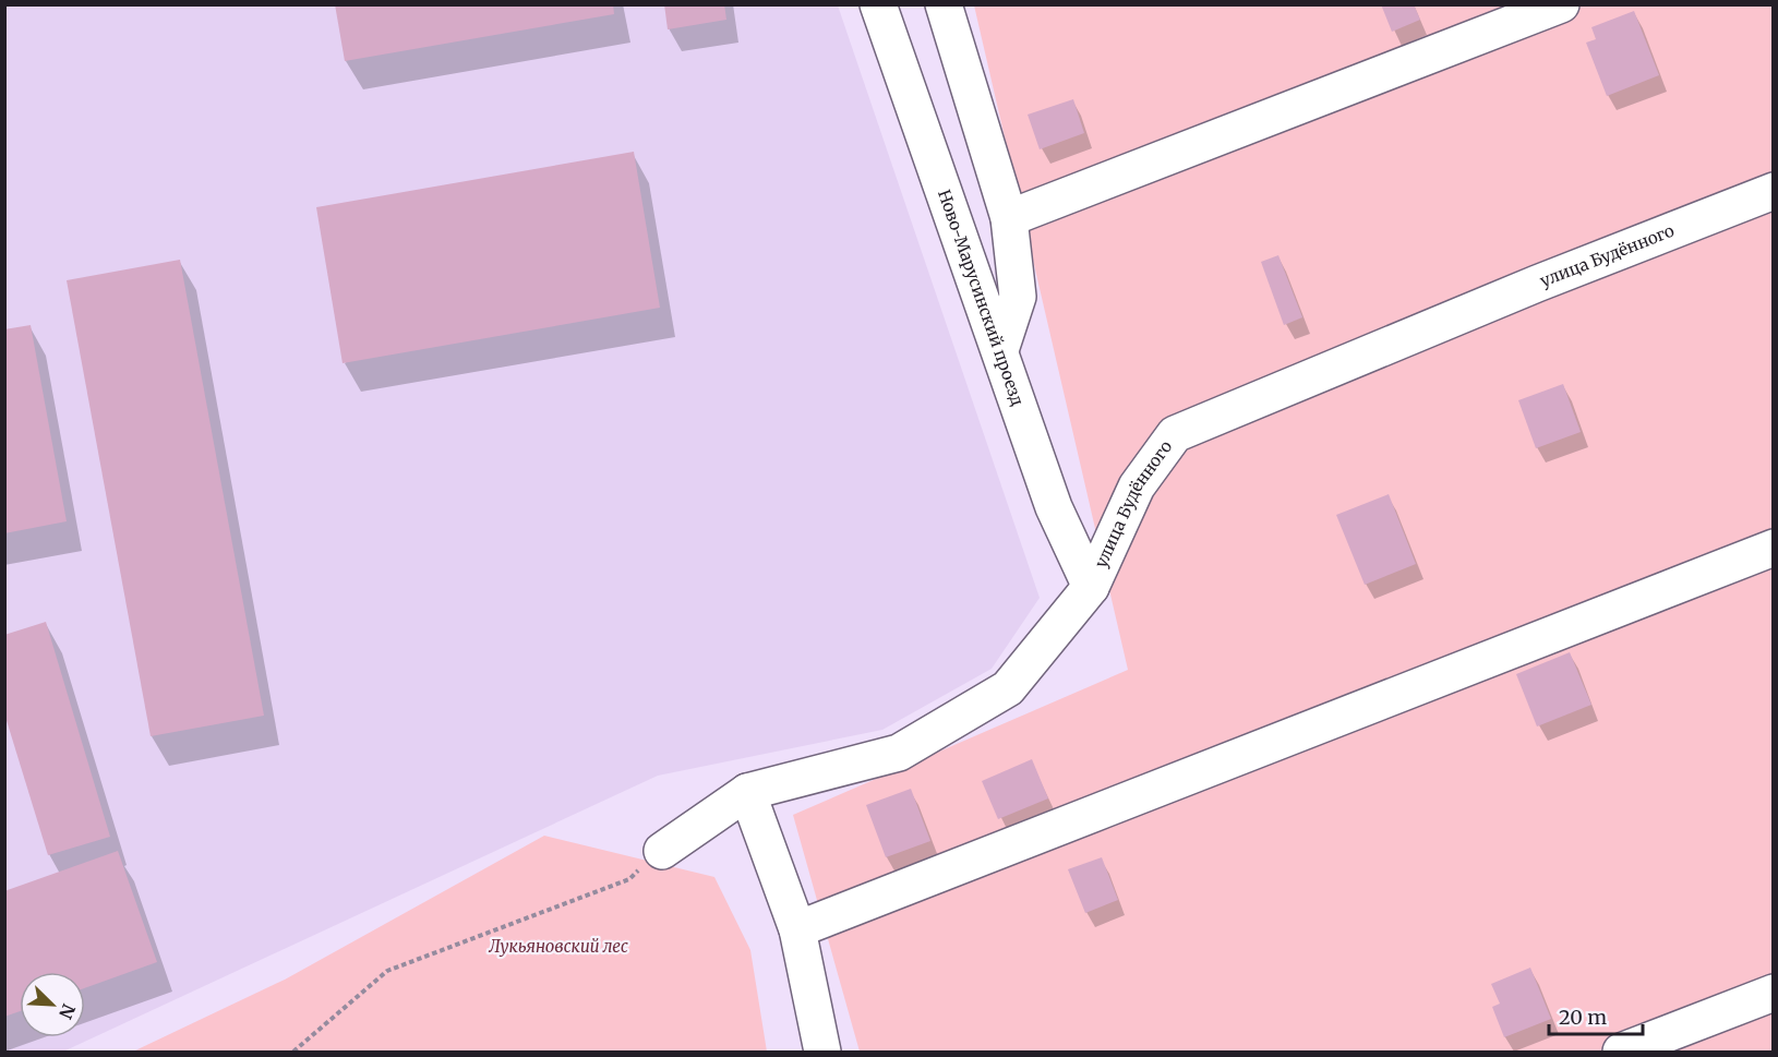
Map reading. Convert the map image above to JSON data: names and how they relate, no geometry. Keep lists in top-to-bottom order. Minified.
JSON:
{"streets":{"street":["улица Будённого","Ново-Марусинский проезд"]},"crossings":[["улица Будённого","Ново-Марусинский проезд"]],"parks":["Лукьяновский лес"],"scale_bar":"20 m","north":"bottom right"}
